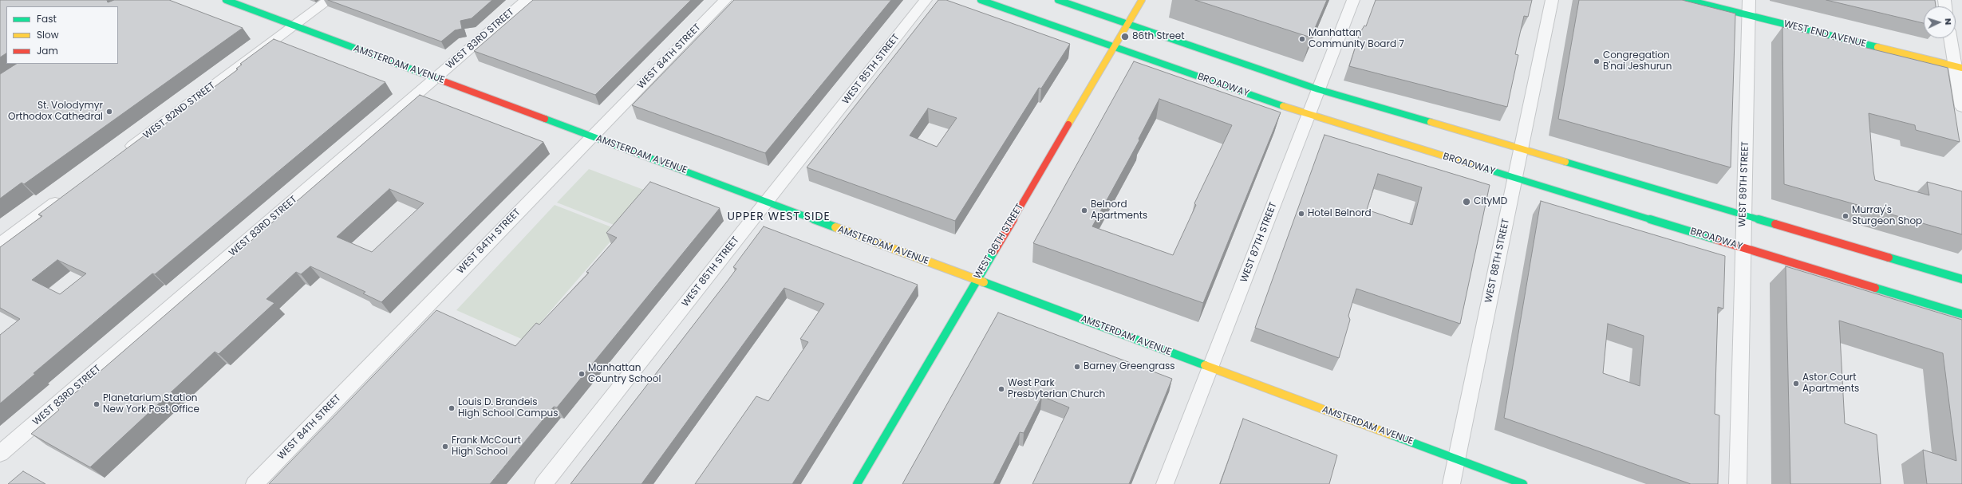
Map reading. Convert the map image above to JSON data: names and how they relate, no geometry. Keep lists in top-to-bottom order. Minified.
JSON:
{"streets":{"main road":["WEST END AVENUE","AMSTERDAM AVENUE","BROADWAY","WEST 86TH STREET"],"street":["WEST 83RD STREET","WEST 84TH STREET","WEST 85TH STREET","WEST 82ND STREET","WEST 89TH STREET","WEST 87TH STREET","WEST 88TH STREET"]},"crossings":[["WEST END AVENUE","WEST 89TH STREET"],["WEST 83RD STREET","AMSTERDAM AVENUE"],["WEST 84TH STREET","AMSTERDAM AVENUE"],["AMSTERDAM AVENUE","WEST 85TH STREET"],["AMSTERDAM AVENUE","WEST 82ND STREET"],["AMSTERDAM AVENUE","WEST 86TH STREET"],["AMSTERDAM AVENUE","WEST 87TH STREET"],["AMSTERDAM AVENUE","WEST 88TH STREET"],["BROADWAY","WEST 89TH STREET"],["BROADWAY","WEST 86TH STREET"],["BROADWAY","WEST 87TH STREET"],["BROADWAY","WEST 88TH STREET"]],"districts":["UPPER WEST SIDE"],"places":["86th Street","Manhattan Community Board 7","Congregation B'nai Jeshurun","St. Volodymyr Orthodox Cathedral","CityMD","Belnord Apartments","Hotel Belnord","Murray's Sturgeon Shop","Barney Greengrass","Manhattan Country School","Astor Court Apartments","West Park Presbyterian Church","Planetarium Station New York Post Office","Louis D. Brandeis High School Campus","Frank McCourt High School"],"legend":["Fast","Slow","Jam"],"north":"right"}
